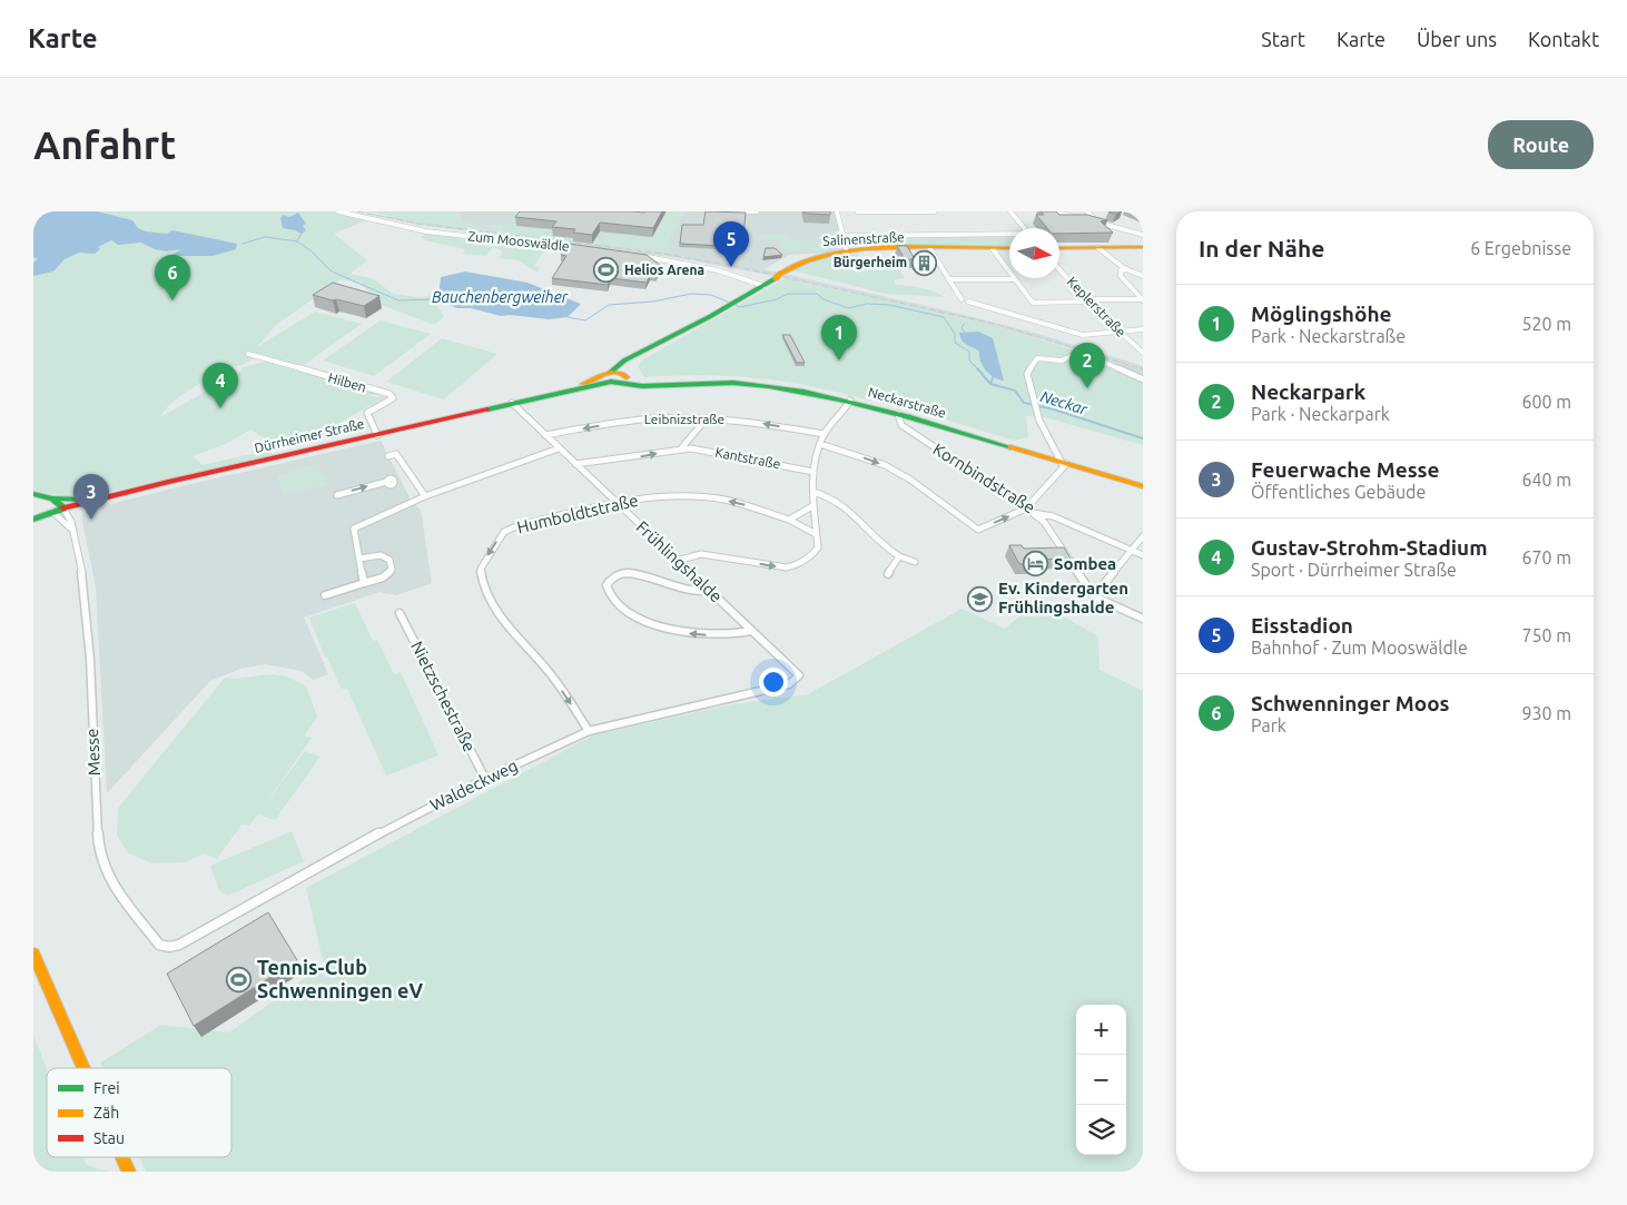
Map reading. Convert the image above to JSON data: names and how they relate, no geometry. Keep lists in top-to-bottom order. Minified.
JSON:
{"streets":{"main road":["Salinenstraße","Neckarstraße","Dürrheimer Straße"],"street":["Zum Mooswäldle","Keplerstraße","Hilben","Leibnizstraße","Kantstraße","Kornbindstraße","Humboldtstraße","Frühlingshalde","Nietzschestraße","Messe","Waldeckweg"]},"crossings":[["Salinenstraße","Neckarstraße"],["Salinenstraße","Dürrheimer Straße"],["Hilben","Dürrheimer Straße"],["Neckarstraße","Dürrheimer Straße"],["Neckarstraße","Kornbindstraße"],["Leibnizstraße","Kantstraße"],["Leibnizstraße","Frühlingshalde"],["Dürrheimer Straße","Frühlingshalde"],["Dürrheimer Straße","Messe"],["Kantstraße","Frühlingshalde"],["Humboldtstraße","Frühlingshalde"],["Humboldtstraße","Waldeckweg"],["Frühlingshalde","Waldeckweg"],["Nietzschestraße","Waldeckweg"],["Messe","Waldeckweg"]],"one_way":["Leibnizstraße","Kantstraße"],"water":["Bauchenbergweiher","Neckar"],"places":{"building":["Bürgerheim"],"sports":["Helios Arena","Tennis-Club Schwenningen eV"],"hotel":["Sombea"],"school or university":["Ev. Kindergarten Frühlingshalde"]},"legend":["Frei","Zäh","Stau"],"north":"right","page":{"header":"Karte","nav":["Start","Karte","Über uns","Kontakt"],"buttons":"Route","title":"Anfahrt","heading":["In der Nähe","6 Ergebnisse"],"pins":["5","6","1","2","4","3"],"list":[{"mark":"1","name":"Möglingshöhe","note":"Park · Neckarstraße","value":"520 m"},{"mark":"2","name":"Neckarpark","note":"Park · Neckarpark","value":"600 m"},{"mark":"3","name":"Feuerwache Messe","note":"Öffentliches Gebäude","value":"640 m"},{"mark":"4","name":"Gustav-Strohm-Stadium","note":"Sport · Dürrheimer Straße","value":"670 m"},{"mark":"5","name":"Eisstadion","note":"Bahnhof · Zum Mooswäldle","value":"750 m"},{"mark":"6","name":"Schwenninger Moos","note":"Park","value":"930 m"}],"map_buttons":["+","−"]}}
